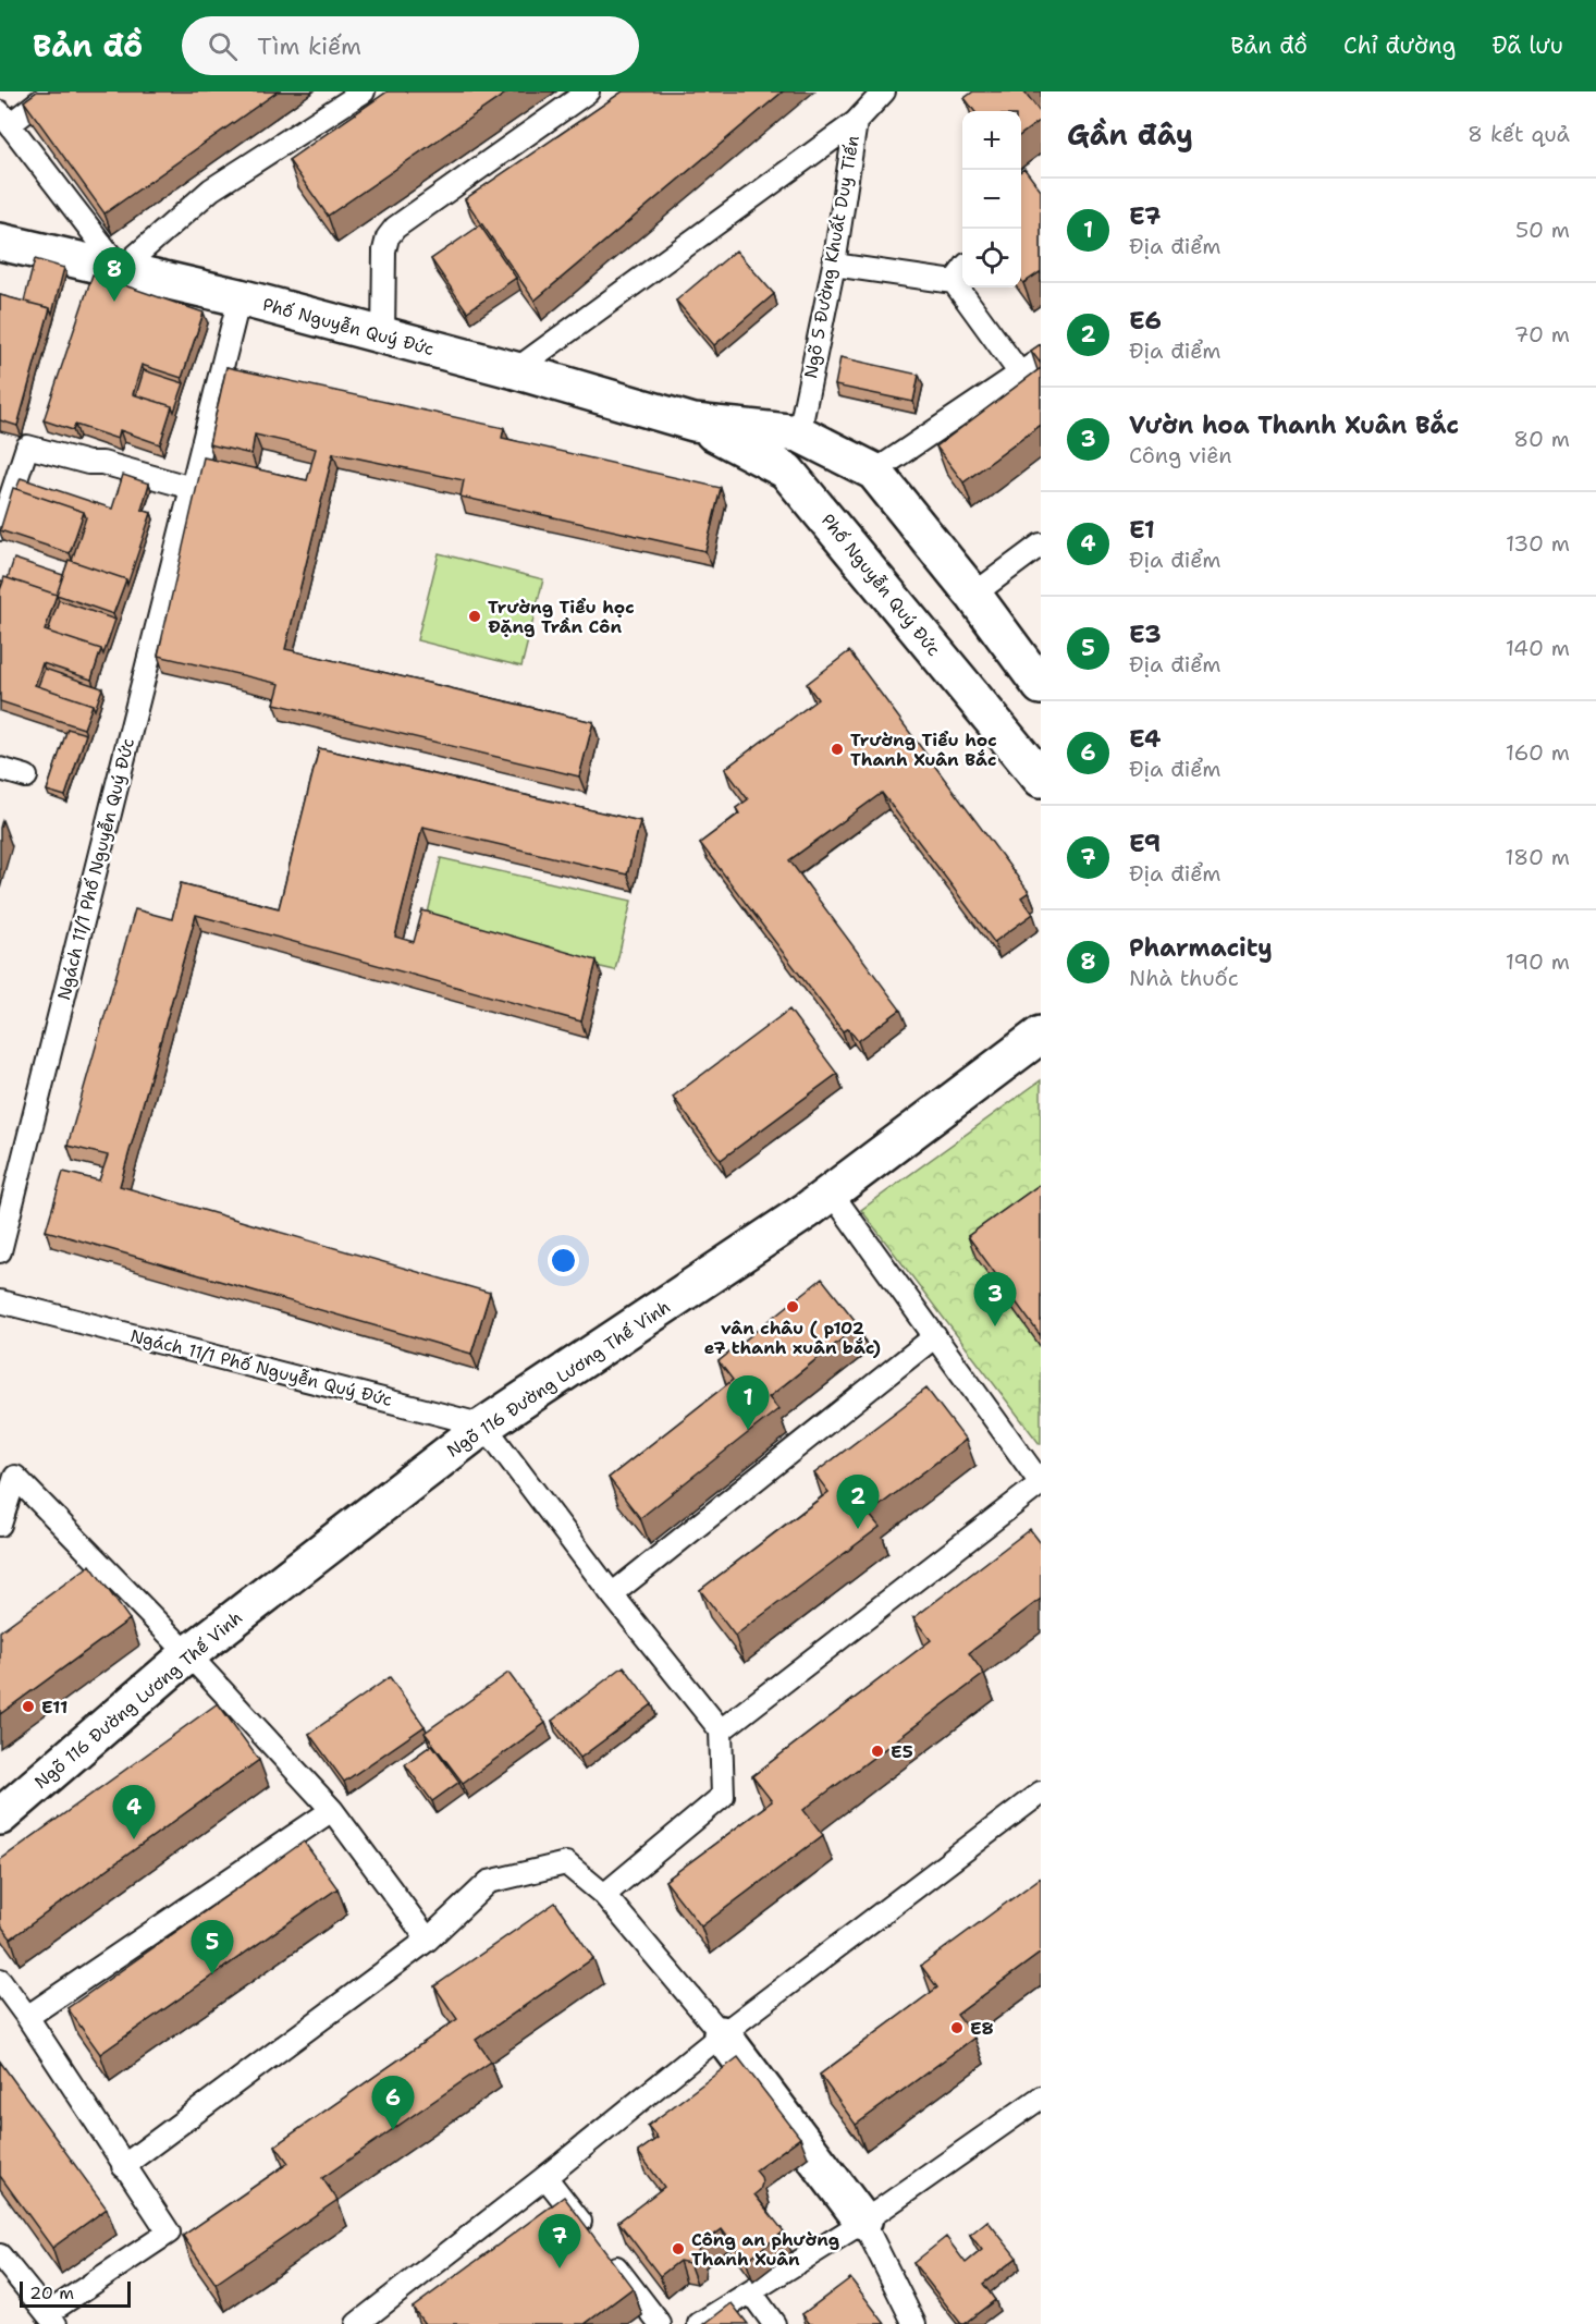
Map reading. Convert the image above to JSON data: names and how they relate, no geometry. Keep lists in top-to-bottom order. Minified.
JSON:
{"streets":{"street":["Phố Nguyễn Quý Đức","Ngõ 116 Đường Lương Thế Vinh"],"lane":["Ngõ 5 Đường Khuất Duy Tiến","Ngách 11/1 Phố Nguyễn Quý Đức"]},"crossings":[["Ngõ 5 Đường Khuất Duy Tiến","Phố Nguyễn Quý Đức"],["Phố Nguyễn Quý Đức","Ngách 11/1 Phố Nguyễn Quý Đức"],["Ngách 11/1 Phố Nguyễn Quý Đức","Ngõ 116 Đường Lương Thế Vinh"]],"places":["Trường Tiểu học Đặng Trần Côn","Trường Tiểu học Thanh Xuân Bắc","vân châu ( p102 e7 thanh xuân bắc)","E11","E5","E8","Công an phường Thanh Xuân"],"scale_bar":"20 m","page":{"header":"Bản đồ","search":"Tìm kiếm","nav":["Bản đồ","Chỉ đường","Đã lưu"],"heading":["Gần đây","8 kết quả"],"map_buttons":["+","−"],"list":[{"mark":"1","name":"E7","note":"Địa điểm","value":"50 m"},{"mark":"2","name":"E6","note":"Địa điểm","value":"70 m"},{"mark":"3","name":"Vườn hoa Thanh Xuân Bắc","note":"Công viên","value":"80 m"},{"mark":"4","name":"E1","note":"Địa điểm","value":"130 m"},{"mark":"5","name":"E3","note":"Địa điểm","value":"140 m"},{"mark":"6","name":"E4","note":"Địa điểm","value":"160 m"},{"mark":"7","name":"E9","note":"Địa điểm","value":"180 m"},{"mark":"8","name":"Pharmacity","note":"Nhà thuốc","value":"190 m"}],"pins":["8","3","1","2","4","5","6","7"],"scale":"20 m"}}
